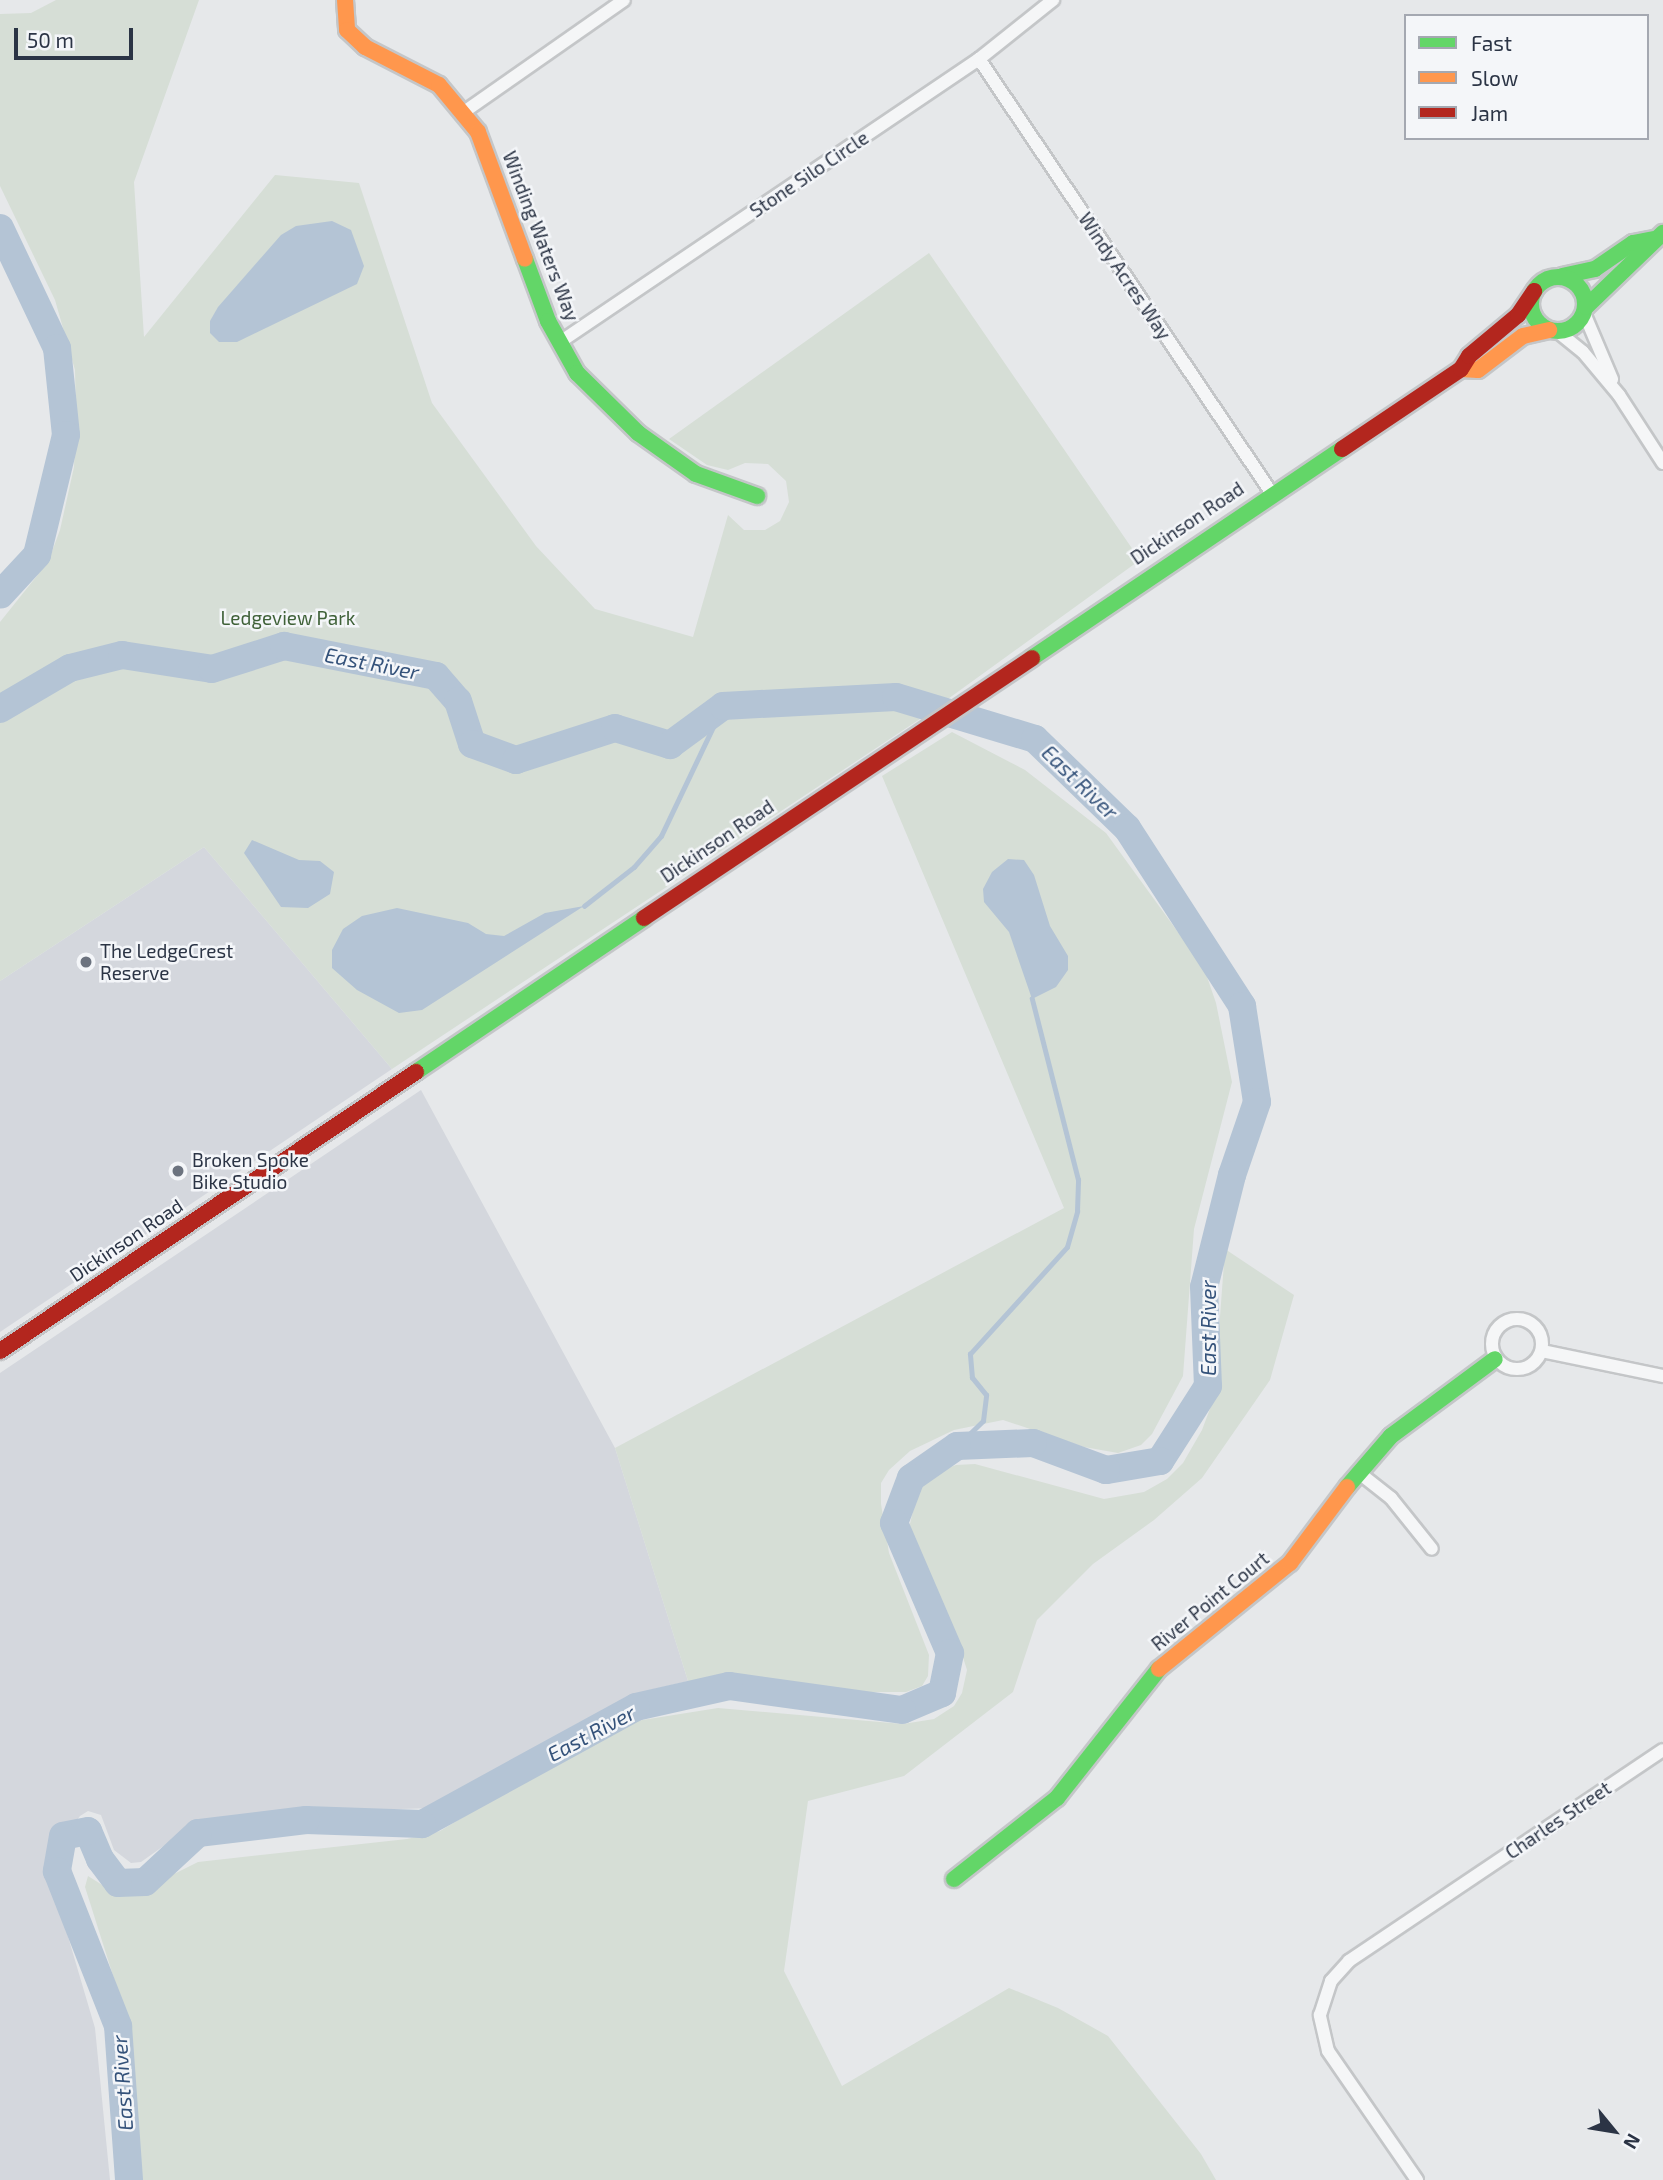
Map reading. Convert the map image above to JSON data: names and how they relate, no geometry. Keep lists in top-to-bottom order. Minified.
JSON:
{"streets":{"street":["Stone Silo Circle","Winding Waters Way","Windy Acres Way","Dickinson Road","River Point Court","Charles Street"]},"crossings":[["Stone Silo Circle","Winding Waters Way"],["Stone Silo Circle","Windy Acres Way"],["Windy Acres Way","Dickinson Road"]],"water":["East River"],"parks":["Ledgeview Park"],"places":["The LedgeCrest Reserve","Broken Spoke Bike Studio"],"legend":["Fast","Slow","Jam"],"scale_bar":"50 m","north":"bottom right"}
